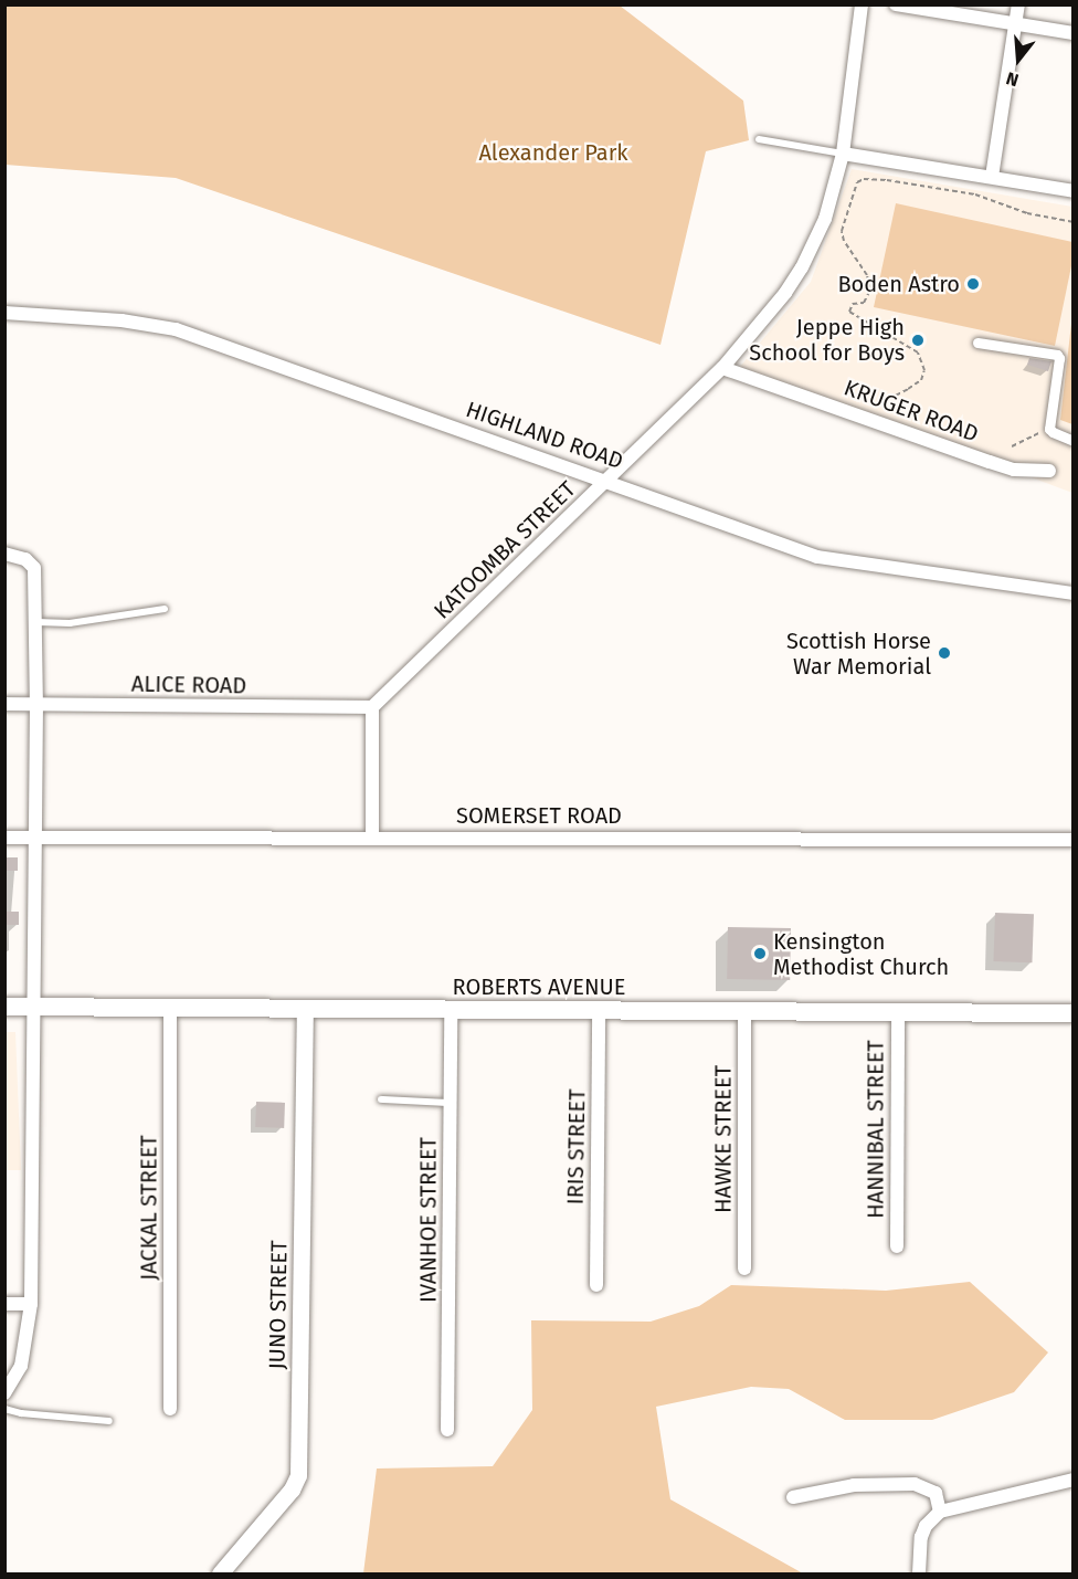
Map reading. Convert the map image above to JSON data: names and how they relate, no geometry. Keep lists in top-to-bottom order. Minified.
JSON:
{"streets":{"main road":["ROBERTS AVENUE"],"street":["KRUGER ROAD","HIGHLAND ROAD","KATOOMBA STREET","ALICE ROAD","SOMERSET ROAD","HANNIBAL STREET","HAWKE STREET","IRIS STREET","JACKAL STREET","IVANHOE STREET","JUNO STREET"]},"crossings":[["KRUGER ROAD","KATOOMBA STREET"],["HIGHLAND ROAD","KATOOMBA STREET"],["KATOOMBA STREET","ALICE ROAD"],["ROBERTS AVENUE","HANNIBAL STREET"],["ROBERTS AVENUE","HAWKE STREET"],["ROBERTS AVENUE","IRIS STREET"],["ROBERTS AVENUE","JACKAL STREET"],["ROBERTS AVENUE","IVANHOE STREET"],["ROBERTS AVENUE","JUNO STREET"]],"parks":["Alexander Park"],"places":["Boden Astro","Jeppe High School for Boys","Scottish Horse War Memorial","Kensington Methodist Church"],"north":"bottom"}
